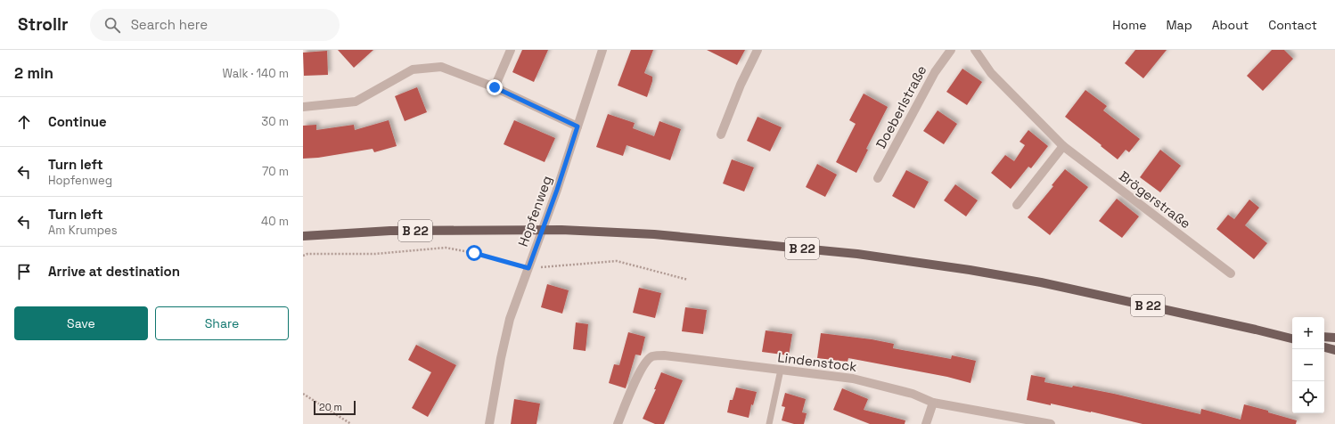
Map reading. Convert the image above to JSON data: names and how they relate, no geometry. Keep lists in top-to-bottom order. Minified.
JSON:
{"streets":{"main road":["B 22"],"street":["Doeberlstraße","Brögerstraße","Hopfenweg","Lindenstock"]},"scale_bar":"20 m","page":{"header":"Strollr","search":"Search here","nav":["Home","Map","About","Contact"],"heading":["2 min","Walk · 140 m"],"list":[["Continue","30 m"],["Turn left","Hopfenweg","70 m"],["Turn left","Am Krumpes","40 m"],"Arrive at destination"],"buttons":["Save","Share"],"map_buttons":["+","−"],"scale":"20 m"}}
